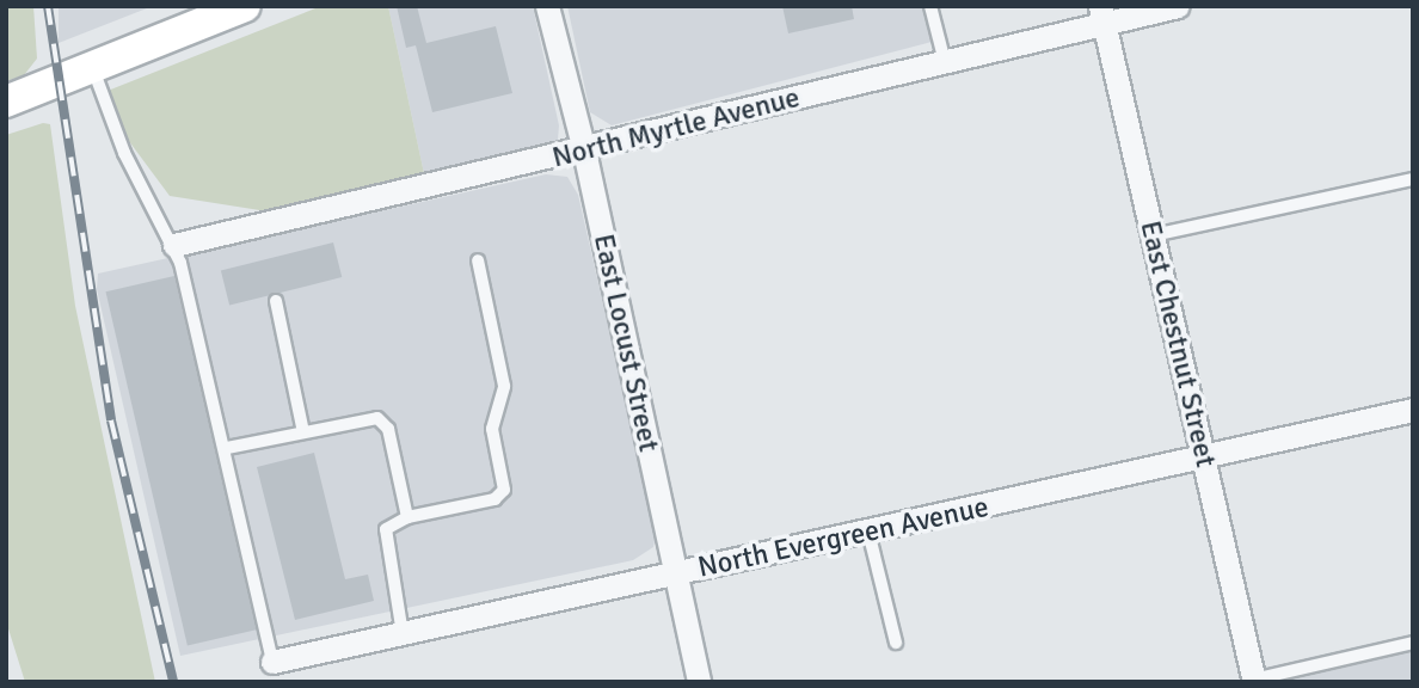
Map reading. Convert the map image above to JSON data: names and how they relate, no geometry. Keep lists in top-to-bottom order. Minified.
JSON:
{"streets":{"street":["North Myrtle Avenue","East Locust Street","East Chestnut Street","North Evergreen Avenue"]},"crossings":[["North Myrtle Avenue","East Locust Street"],["North Myrtle Avenue","East Chestnut Street"],["East Locust Street","North Evergreen Avenue"],["East Chestnut Street","North Evergreen Avenue"]]}
